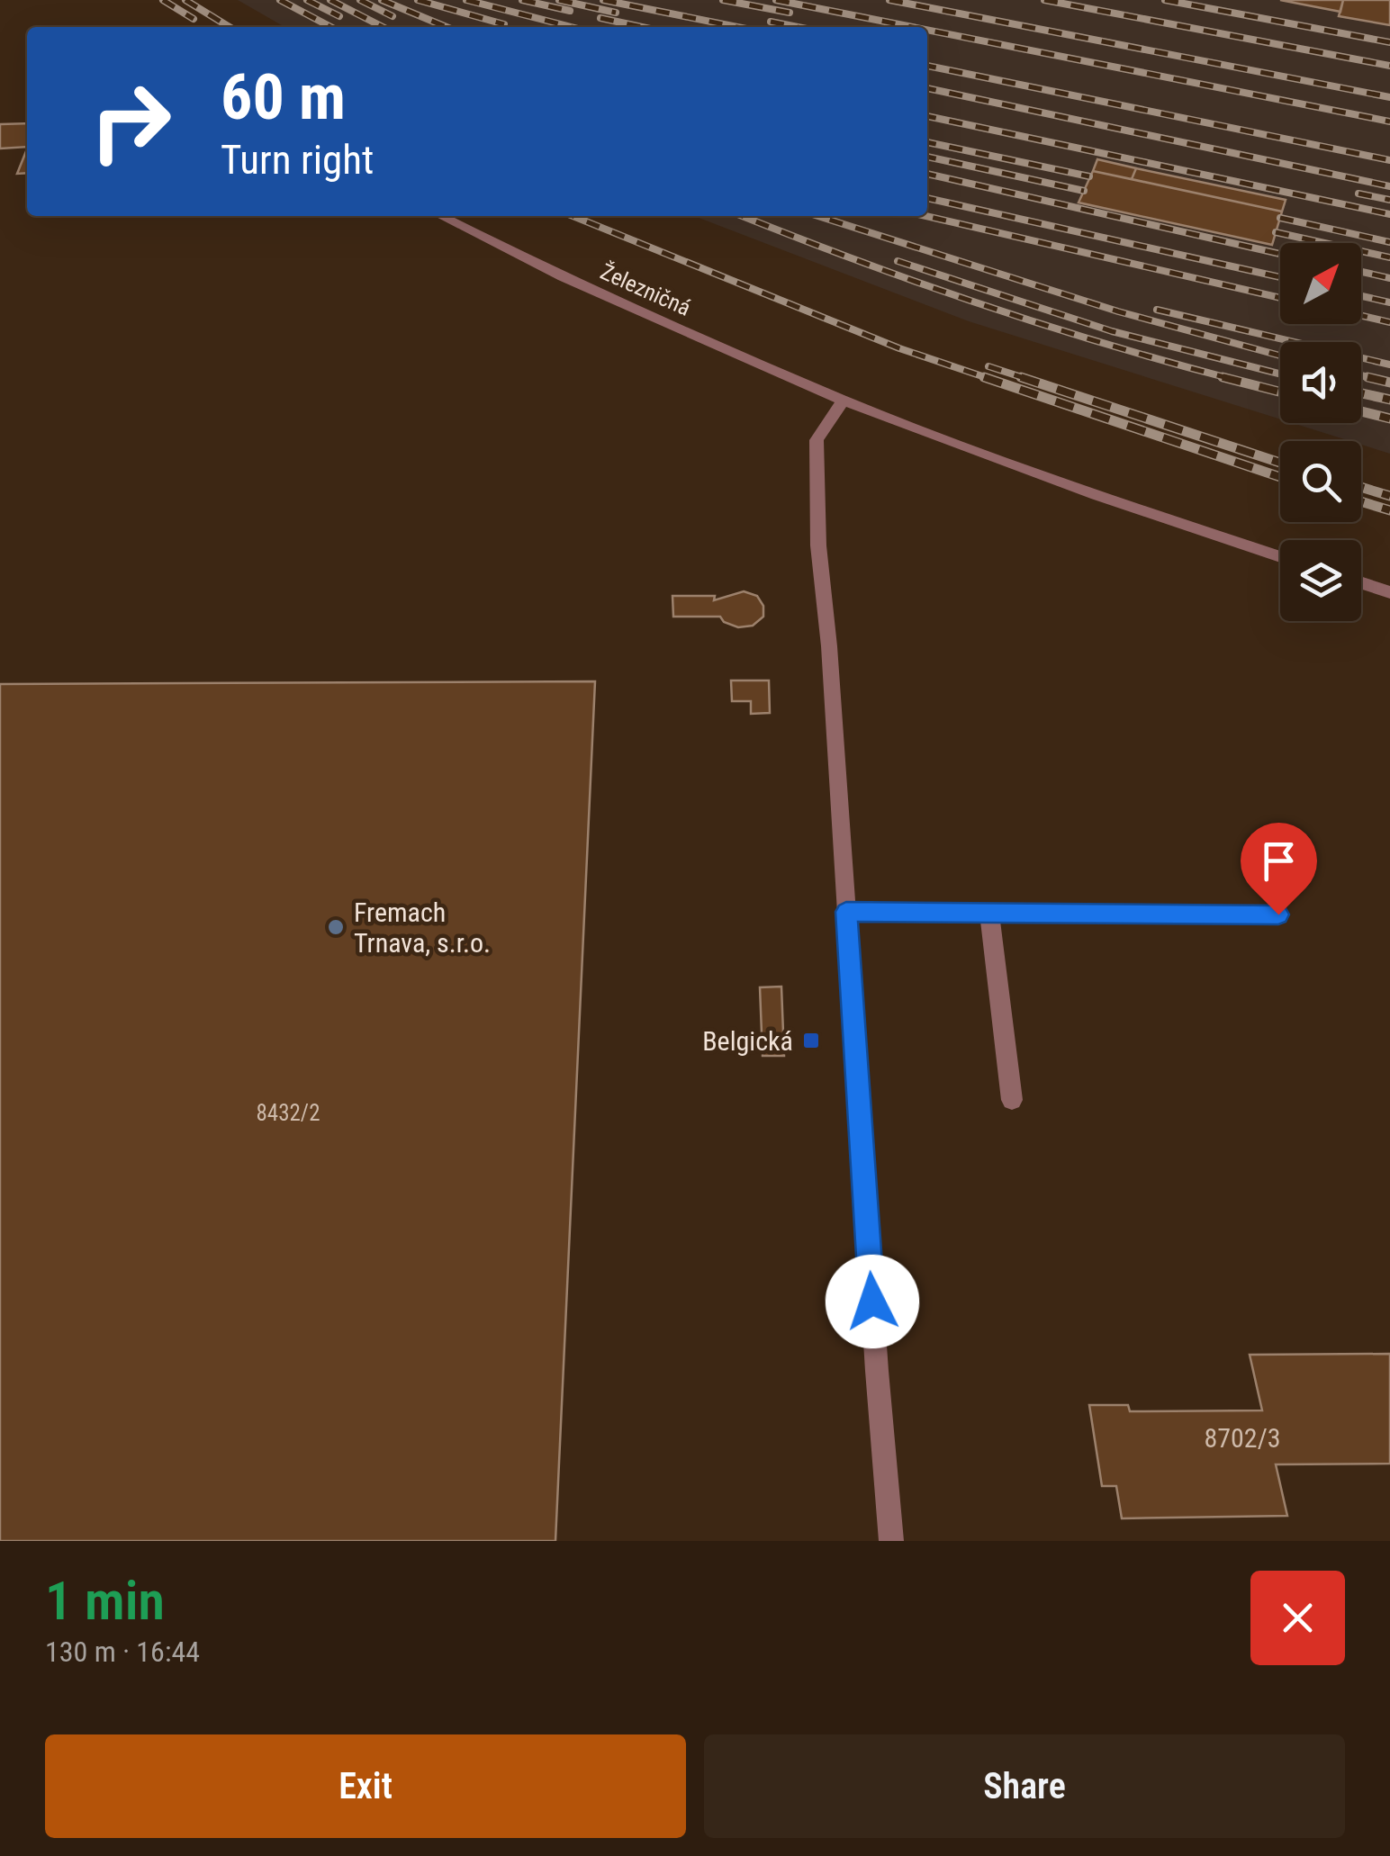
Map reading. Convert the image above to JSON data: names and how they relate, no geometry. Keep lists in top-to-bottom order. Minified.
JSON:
{"streets":{"street":["Železničná"]},"places":{"other":["Fremach Trnava, s.r.o."],"transit":["Belgická"]},"house_numbers":["8432/2","8702/3"],"north":"top right","page":{"turn":["60 m","Turn right"],"heading":["1 min","130 m · 16:44"],"buttons":["Exit","Share"]}}
